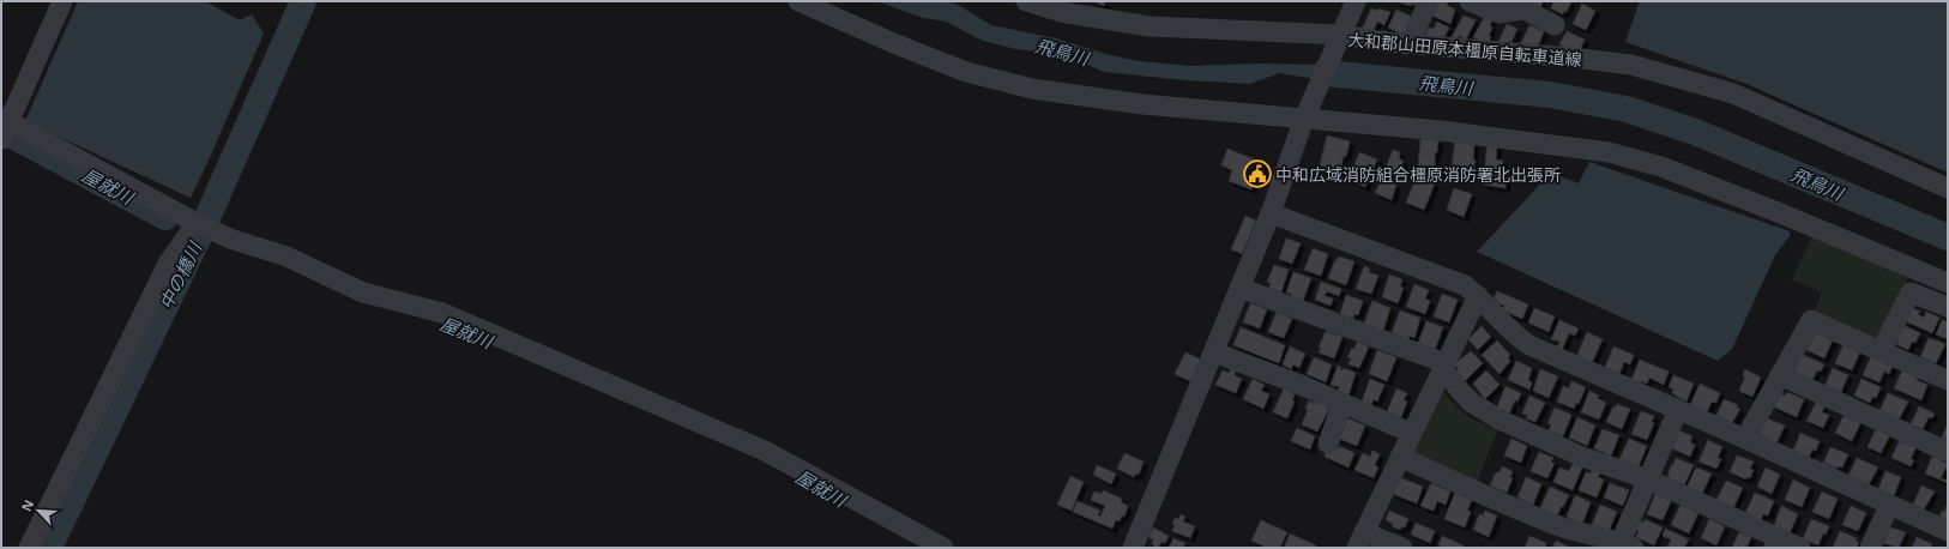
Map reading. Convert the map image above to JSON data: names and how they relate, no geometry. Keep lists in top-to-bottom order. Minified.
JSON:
{"streets":{"street":["大和郡山田原本橿原自転車道線"]},"water":["飛鳥川","屋就川","中の橋川"],"places":{"public building":["中和広域消防組合橿原消防署北出張所"]},"north":"top left"}
